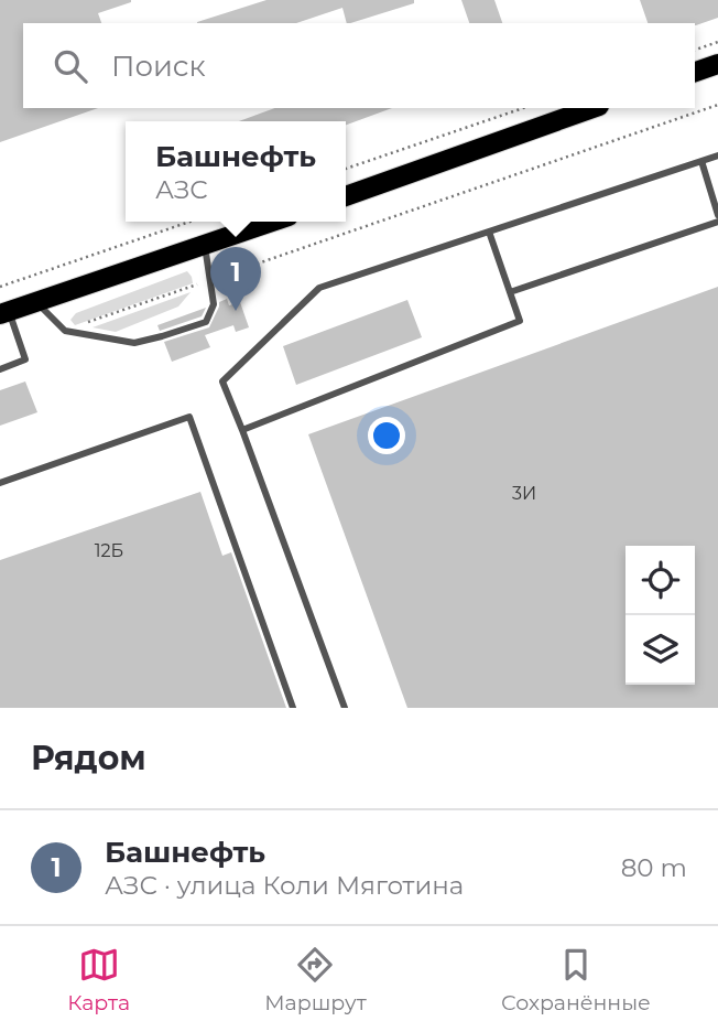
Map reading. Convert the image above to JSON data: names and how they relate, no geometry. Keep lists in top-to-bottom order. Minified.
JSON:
{"house_numbers":["3И","12Б"],"page":{"search":"Поиск","popup":["Башнефть","АЗС"],"pins":"1","heading":"Рядом","list":[{"mark":"1","name":"Башнефть","note":"АЗС · улица Коли Мяготина","value":"80 m"}],"nav":["Карта","Маршрут","Сохранённые"]}}
